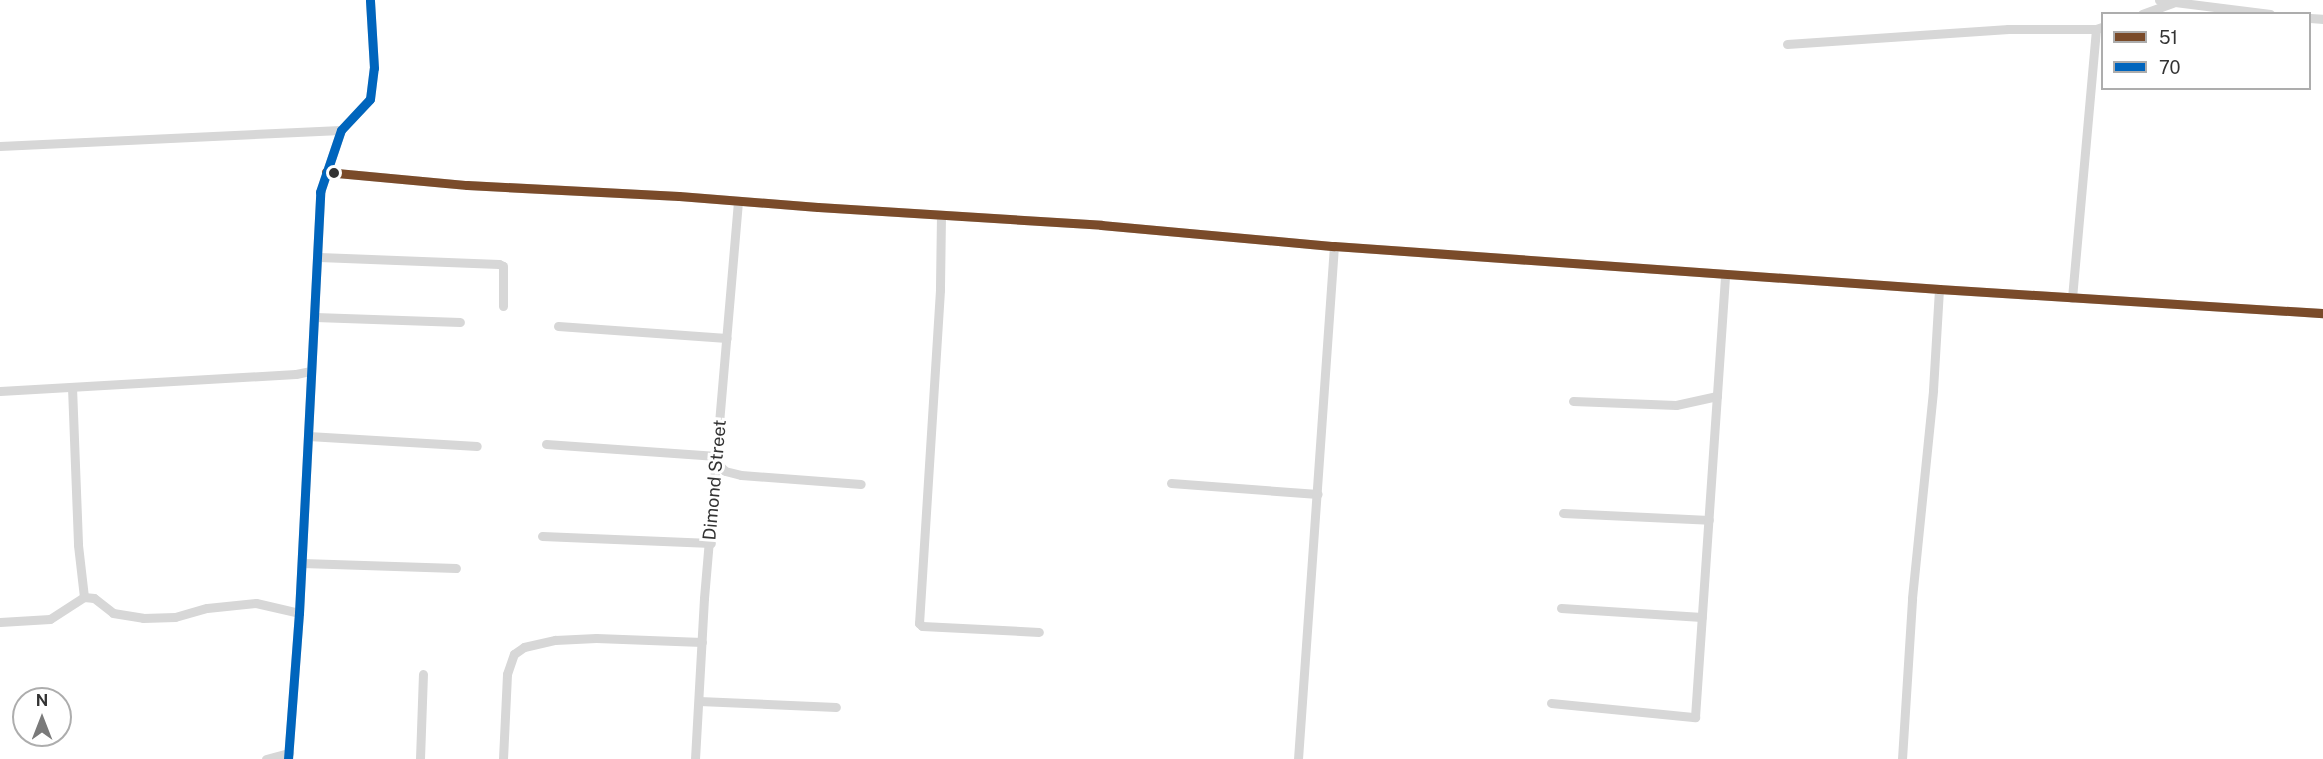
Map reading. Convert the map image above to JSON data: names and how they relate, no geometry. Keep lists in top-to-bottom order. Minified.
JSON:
{"streets":{"street":["Dimond Street"]},"lines":["transit line 70","transit line 51"],"legend":["51","70"],"north":"top"}
